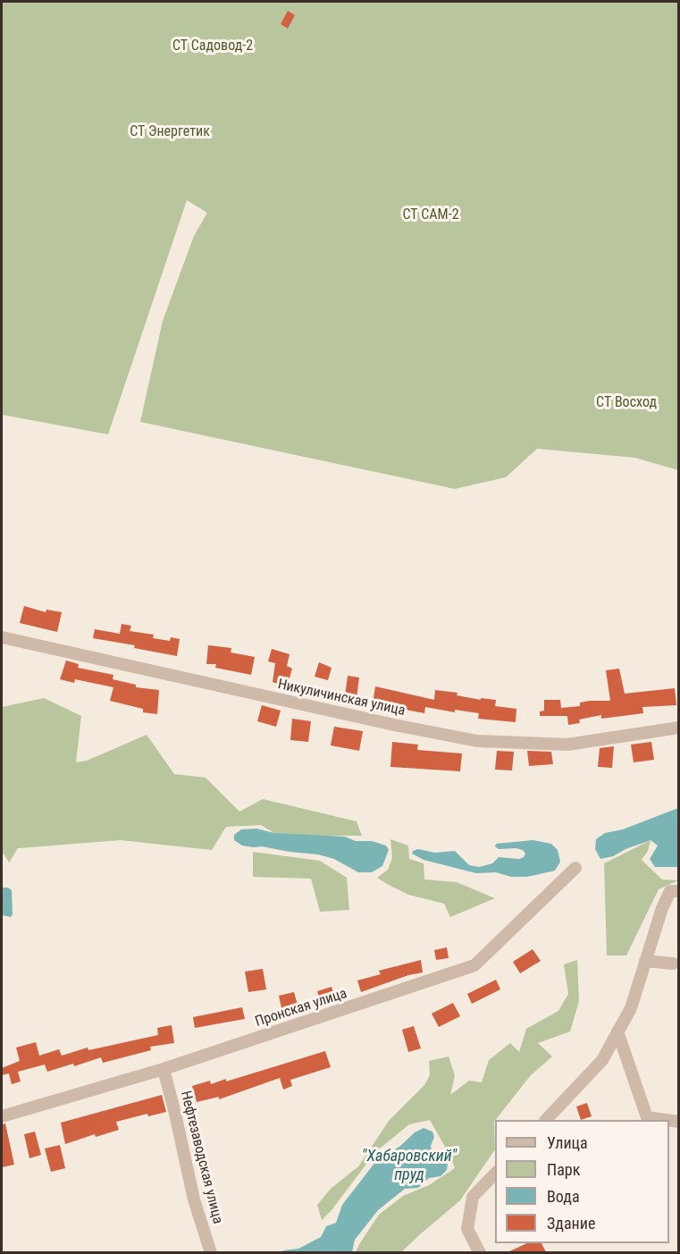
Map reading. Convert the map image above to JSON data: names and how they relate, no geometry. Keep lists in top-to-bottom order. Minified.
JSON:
{"streets":{"street":["Никуличинская улица","Пронская улица","Нефтезаводская улица"]},"crossings":[["Пронская улица","Нефтезаводская улица"]],"water":["\"Хабаровский\" пруд"],"parks":["СТ Садовод-2","СТ Энергетик","СТ САМ-2","СТ Восход"],"legend":["Улица","Парк","Вода","Здание"]}
